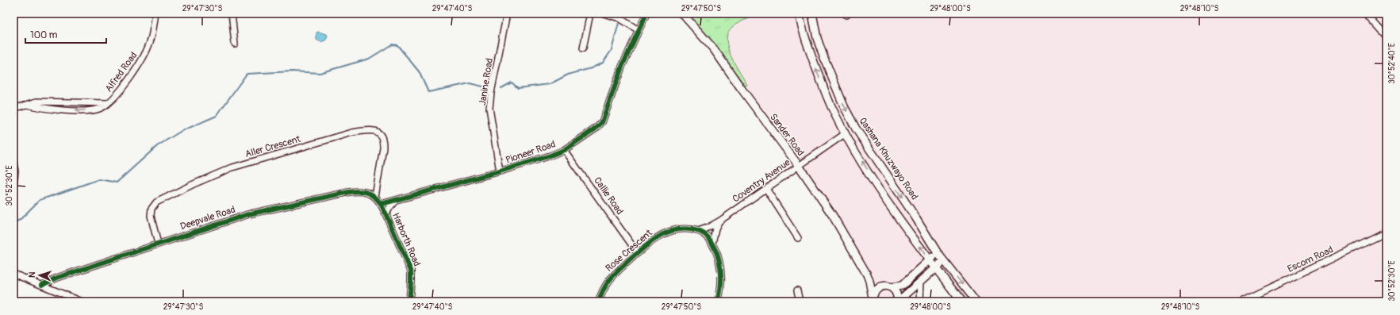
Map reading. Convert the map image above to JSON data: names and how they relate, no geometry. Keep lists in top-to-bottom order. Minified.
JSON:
{"streets":{"main road":["Sander Road","Qashana Khuzwayo Road"],"street":["Alfred Road","Janine Road","Aller Crescent","Pioneer Road","Coventry Avenue","Callie Road","Deepvale Road","Harborth Road","Rose Crescent","Escom Road"]},"crossings":[["Janine Road","Pioneer Road"],["Sander Road","Coventry Avenue"],["Aller Crescent","Deepvale Road"],["Pioneer Road","Callie Road"],["Pioneer Road","Harborth Road"],["Coventry Avenue","Rose Crescent"],["Callie Road","Rose Crescent"]],"scale_bar":"100 m","north":"left","coordinates":["29°47'30\"S","29°47'40\"S","29°47'50\"S","29°48'00\"S","29°48'10\"S","30°52'40\"E","30°52'30\"E"]}
